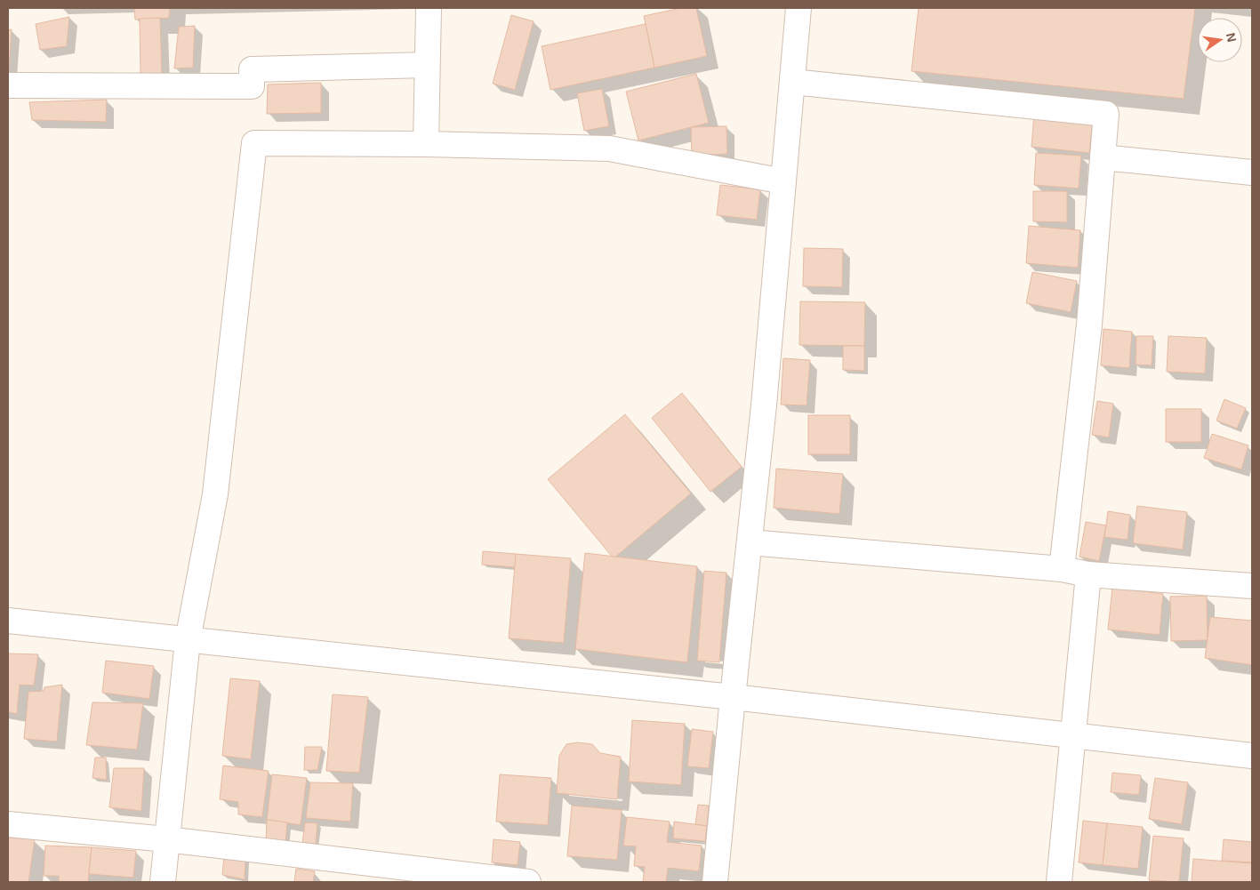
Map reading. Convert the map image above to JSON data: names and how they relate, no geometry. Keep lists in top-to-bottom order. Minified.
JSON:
{"north":"right"}
